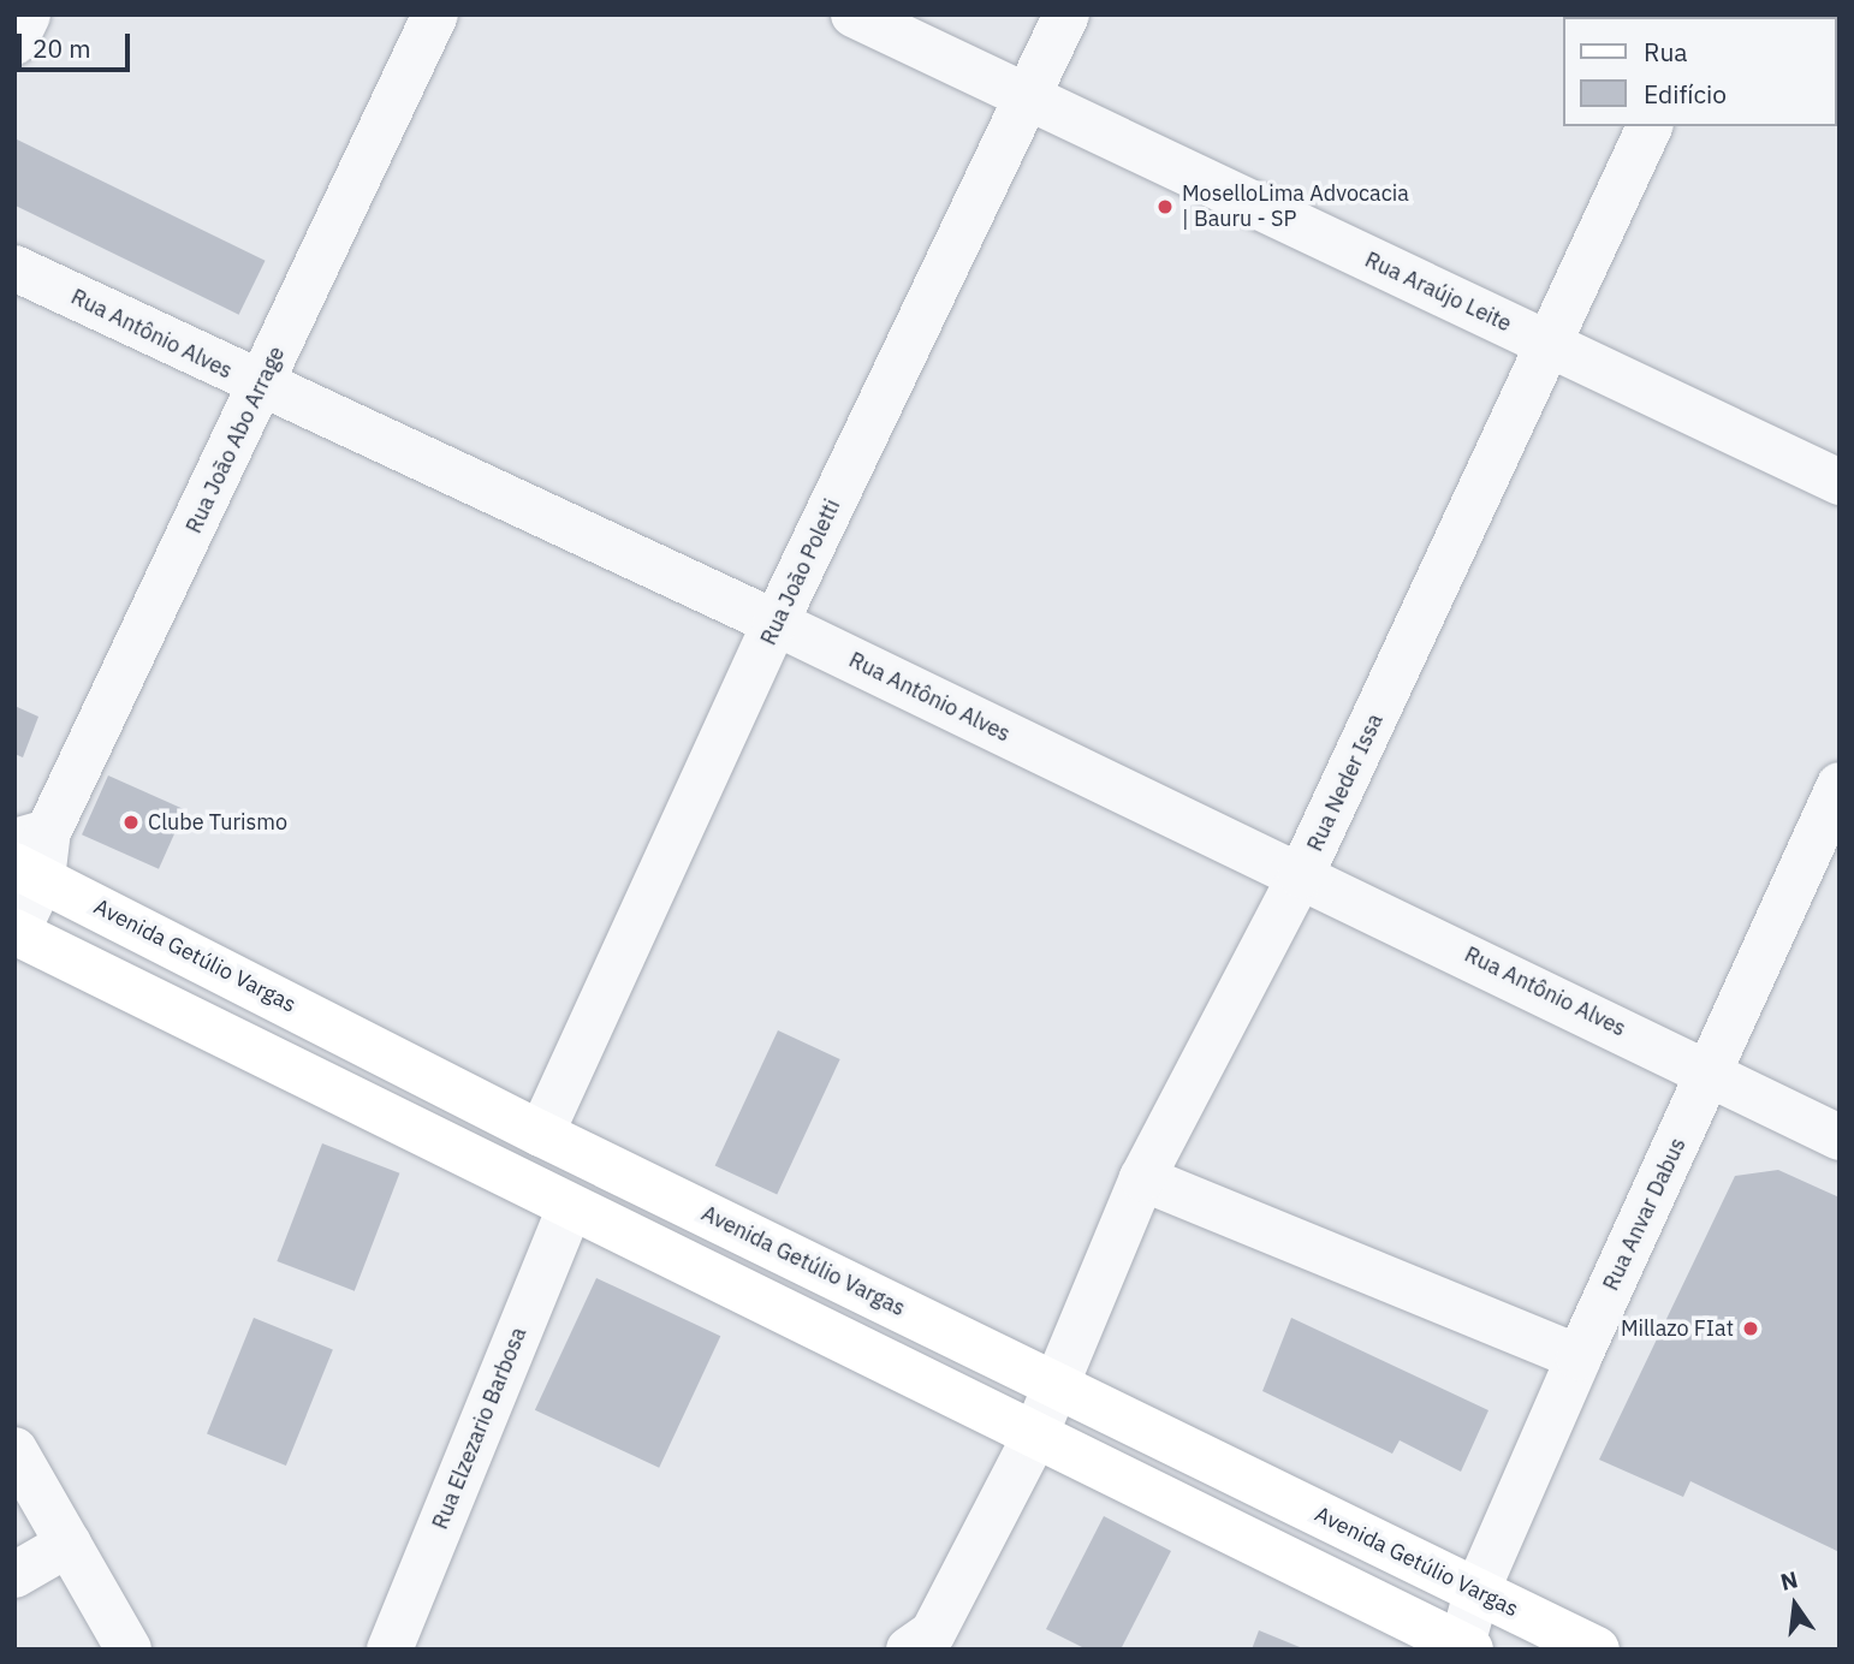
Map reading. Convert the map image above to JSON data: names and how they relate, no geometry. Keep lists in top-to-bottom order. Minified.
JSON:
{"streets":{"main road":["Avenida Getúlio Vargas"],"street":["Rua Araújo Leite","Rua Antônio Alves","Rua João Abo Arrage","Rua João Poletti","Rua Neder Issa","Rua Anvar Dabus","Rua Elzezario Barbosa"]},"crossings":[["Rua Araújo Leite","Rua João Poletti"],["Rua Araújo Leite","Rua Neder Issa"],["Rua Antônio Alves","Rua João Abo Arrage"],["Rua Antônio Alves","Rua João Poletti"],["Rua Antônio Alves","Rua Neder Issa"],["Rua Antônio Alves","Rua Anvar Dabus"],["Rua João Abo Arrage","Avenida Getúlio Vargas"],["Rua João Poletti","Avenida Getúlio Vargas"],["Rua Neder Issa","Avenida Getúlio Vargas"],["Avenida Getúlio Vargas","Rua Anvar Dabus"]],"places":["MoselloLima Advocacia | Bauru - SP","Clube Turismo","Millazo FIat"],"legend":["Rua","Edifício"],"scale_bar":"20 m","north":"top"}
